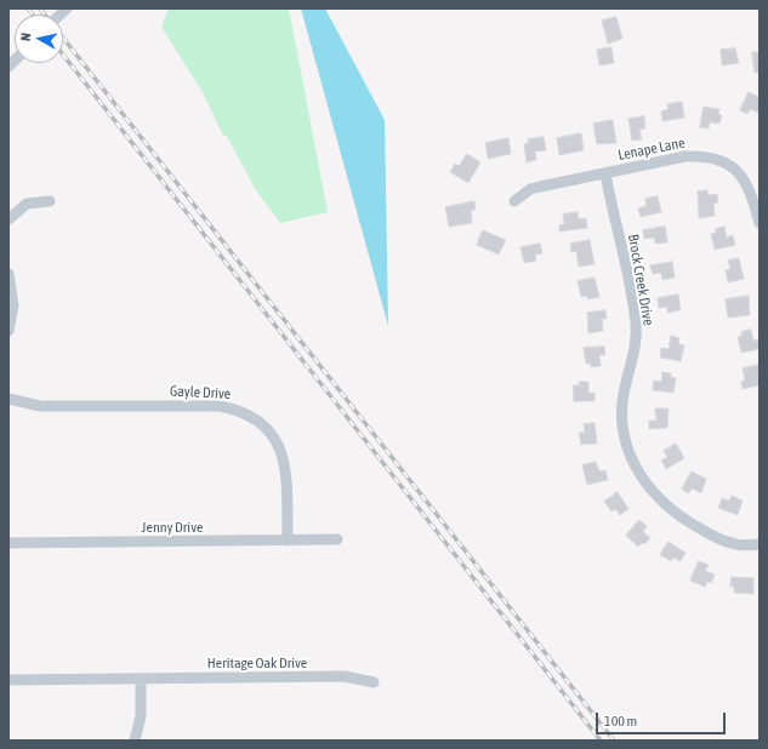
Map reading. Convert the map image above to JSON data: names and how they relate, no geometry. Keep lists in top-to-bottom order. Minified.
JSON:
{"streets":{"street":["Lenape Lane","Brock Creek Drive","Gayle Drive","Jenny Drive","Heritage Oak Drive"]},"crossings":[["Lenape Lane","Brock Creek Drive"],["Gayle Drive","Jenny Drive"]],"scale_bar":"100 m","north":"left"}
